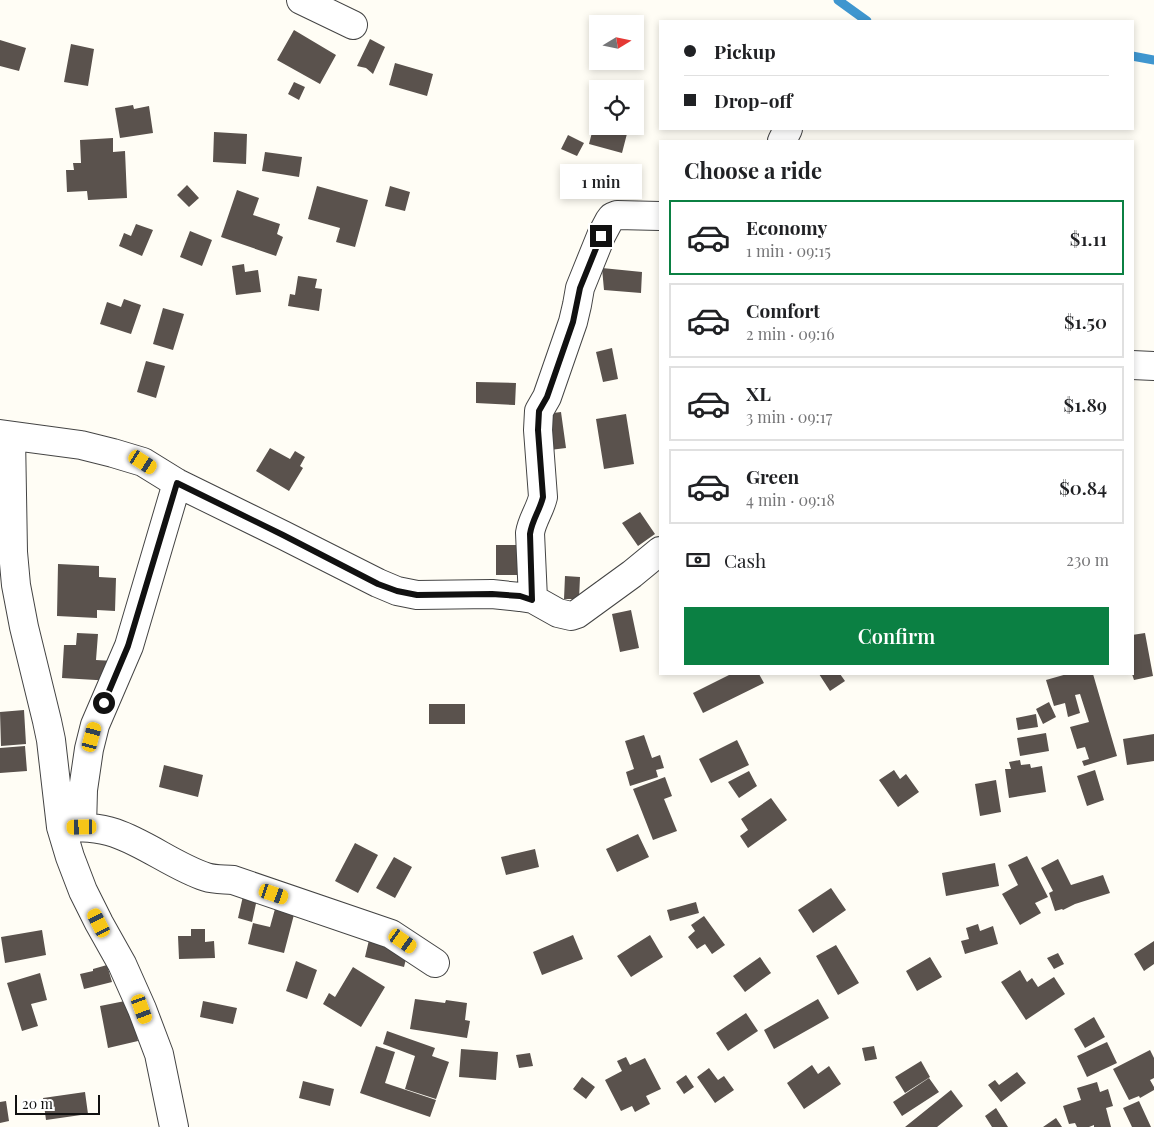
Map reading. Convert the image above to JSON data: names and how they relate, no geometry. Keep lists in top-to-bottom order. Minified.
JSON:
{"scale_bar":"20 m","north":"right","page":{"banner":["Pickup","Drop-off"],"heading":"Choose a ride","bubble":"1 min","list":[{"name":"Economy","note":"1 min · 09:15","value":"$1.11"},{"name":"Comfort","note":"2 min · 09:16","value":"$1.50"},{"name":"XL","note":"3 min · 09:17","value":"$1.89"},{"name":"Green","note":"4 min · 09:18","value":"$0.84"}],"pay":["Cash","230 m"],"buttons":"Confirm","scale":"20 m"}}
